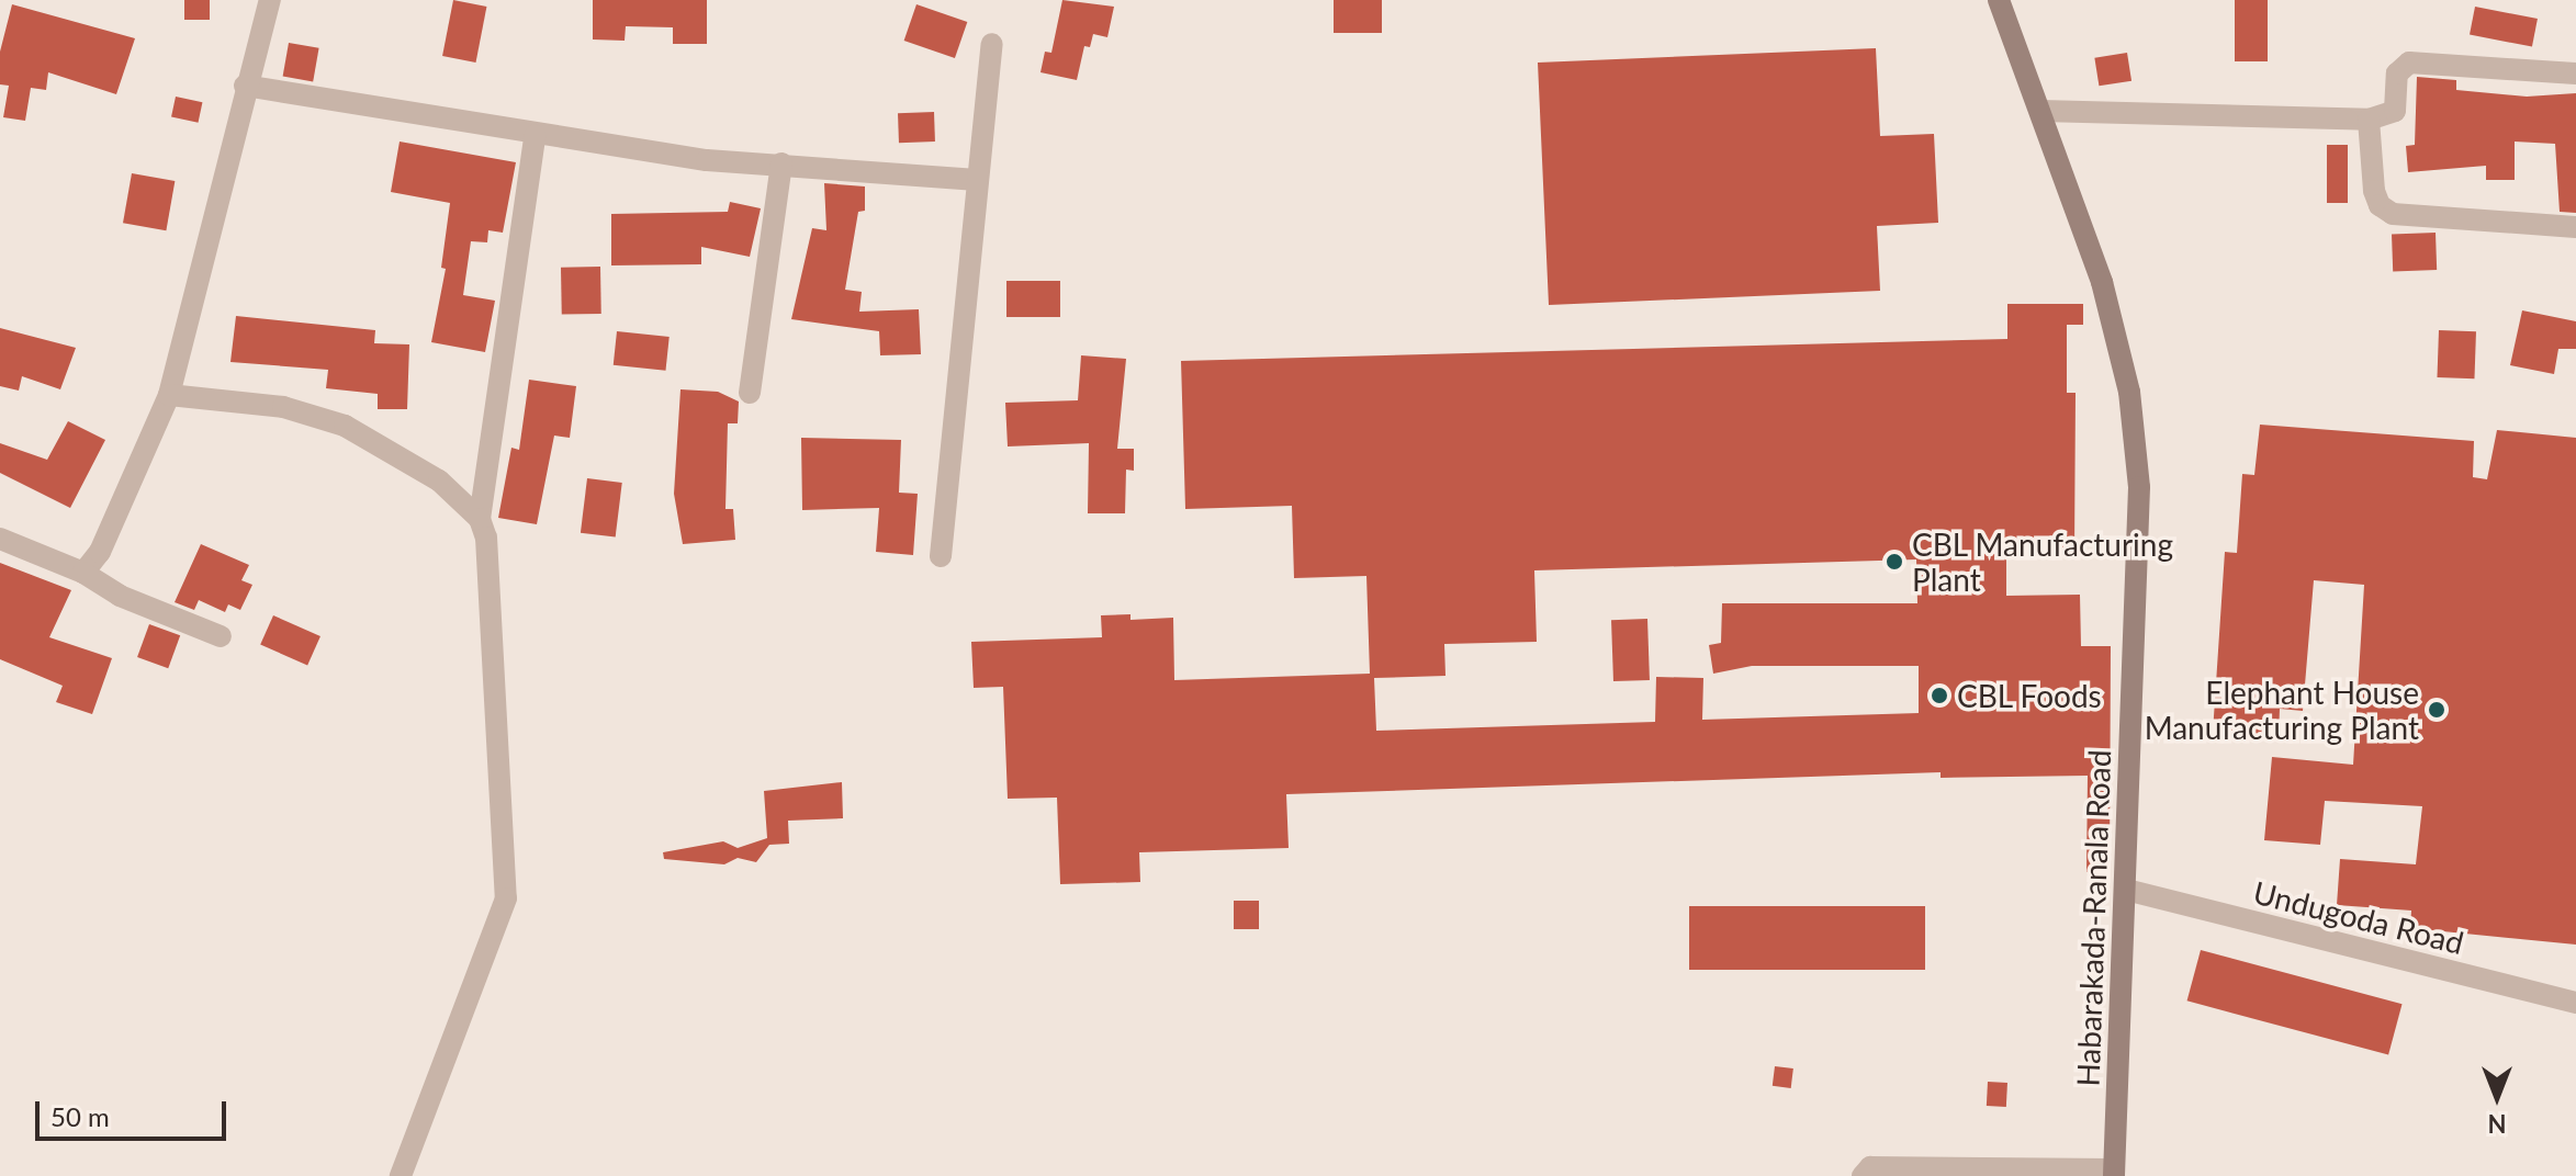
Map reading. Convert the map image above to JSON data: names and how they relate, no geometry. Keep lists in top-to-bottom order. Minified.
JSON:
{"streets":{"main road":["Habarakada-Ranala Road"],"street":["Undugoda Road"]},"crossings":[["Undugoda Road","Habarakada-Ranala Road"]],"places":["CBL Manufacturing Plant","CBL Foods","Elephant House Manufacturing Plant"],"scale_bar":"50 m","north":"bottom"}
